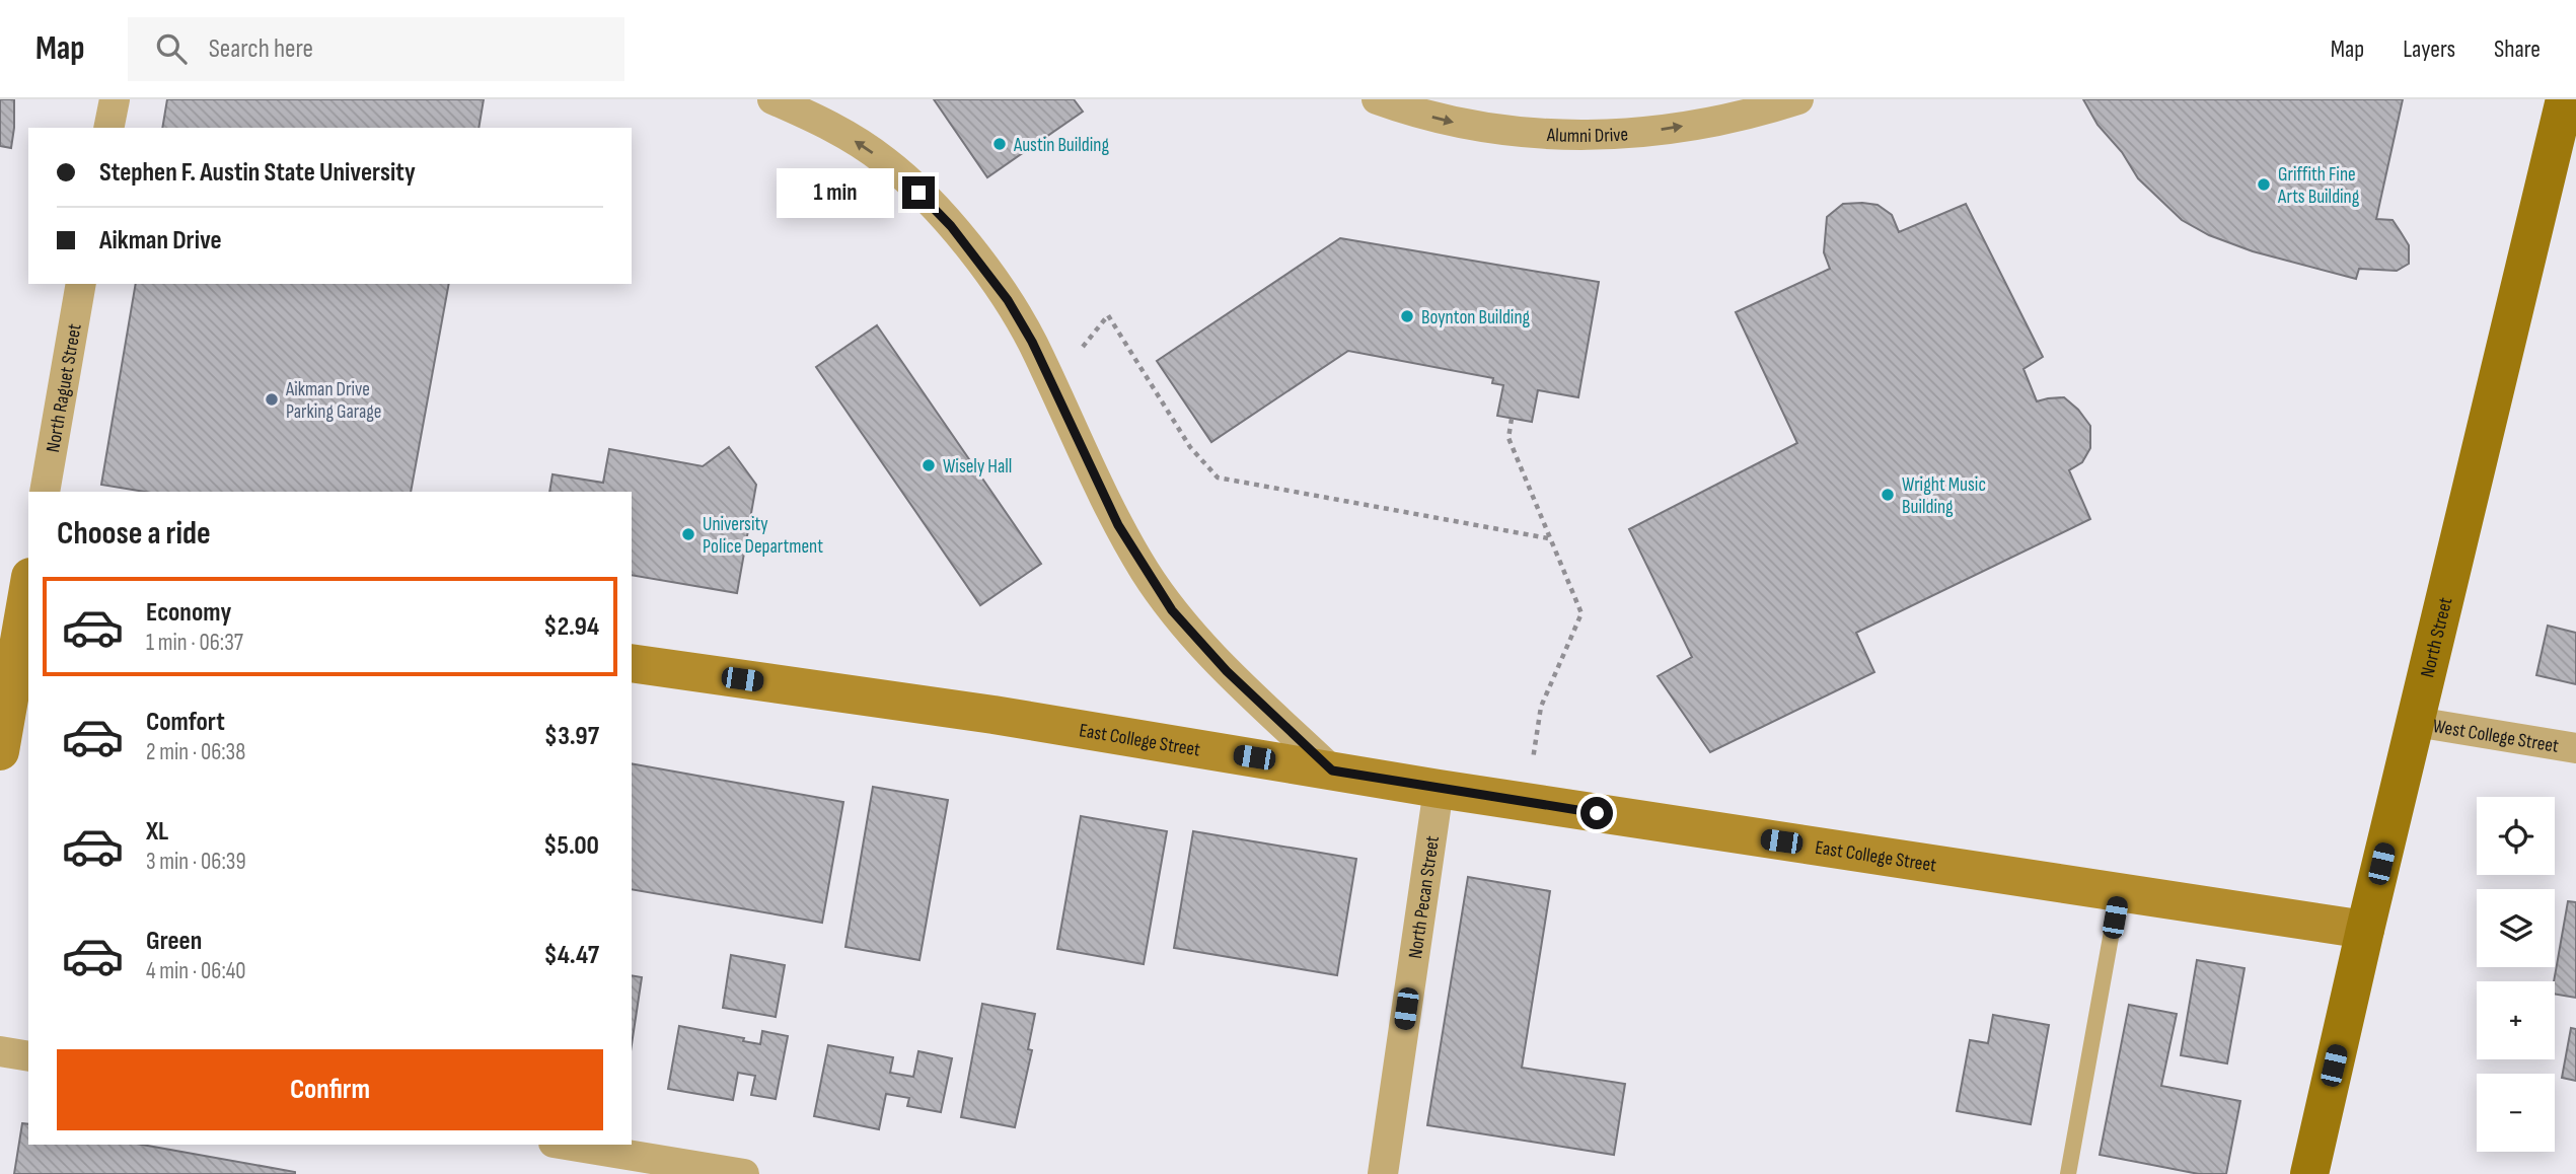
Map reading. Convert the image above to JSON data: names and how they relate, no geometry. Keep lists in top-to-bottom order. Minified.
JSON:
{"streets":{"main road":["North Street"],"street":["Alumni Drive","North Raguet Street","West College Street","East College Street","North Pecan Street"]},"crossings":[["North Street","West College Street"],["North Street","East College Street"],["East College Street","North Pecan Street"]],"one_way":["Alumni Drive"],"places":["Austin Building","Griffith Fine Arts Building","Boynton Building","Aikman Drive Parking Garage","Wisely Hall","Wright Music Building","University Police Department"],"page":{"header":"Map","search":"Search here","nav":["Map","Layers","Share"],"banner":["Stephen F. Austin State University","Aikman Drive"],"bubble":"1 min","heading":"Choose a ride","list":[{"name":"Economy","note":"1 min · 06:37","value":"$2.94"},{"name":"Comfort","note":"2 min · 06:38","value":"$3.97"},{"name":"XL","note":"3 min · 06:39","value":"$5.00"},{"name":"Green","note":"4 min · 06:40","value":"$4.47"}],"map_buttons":["+","−"],"buttons":"Confirm"}}
